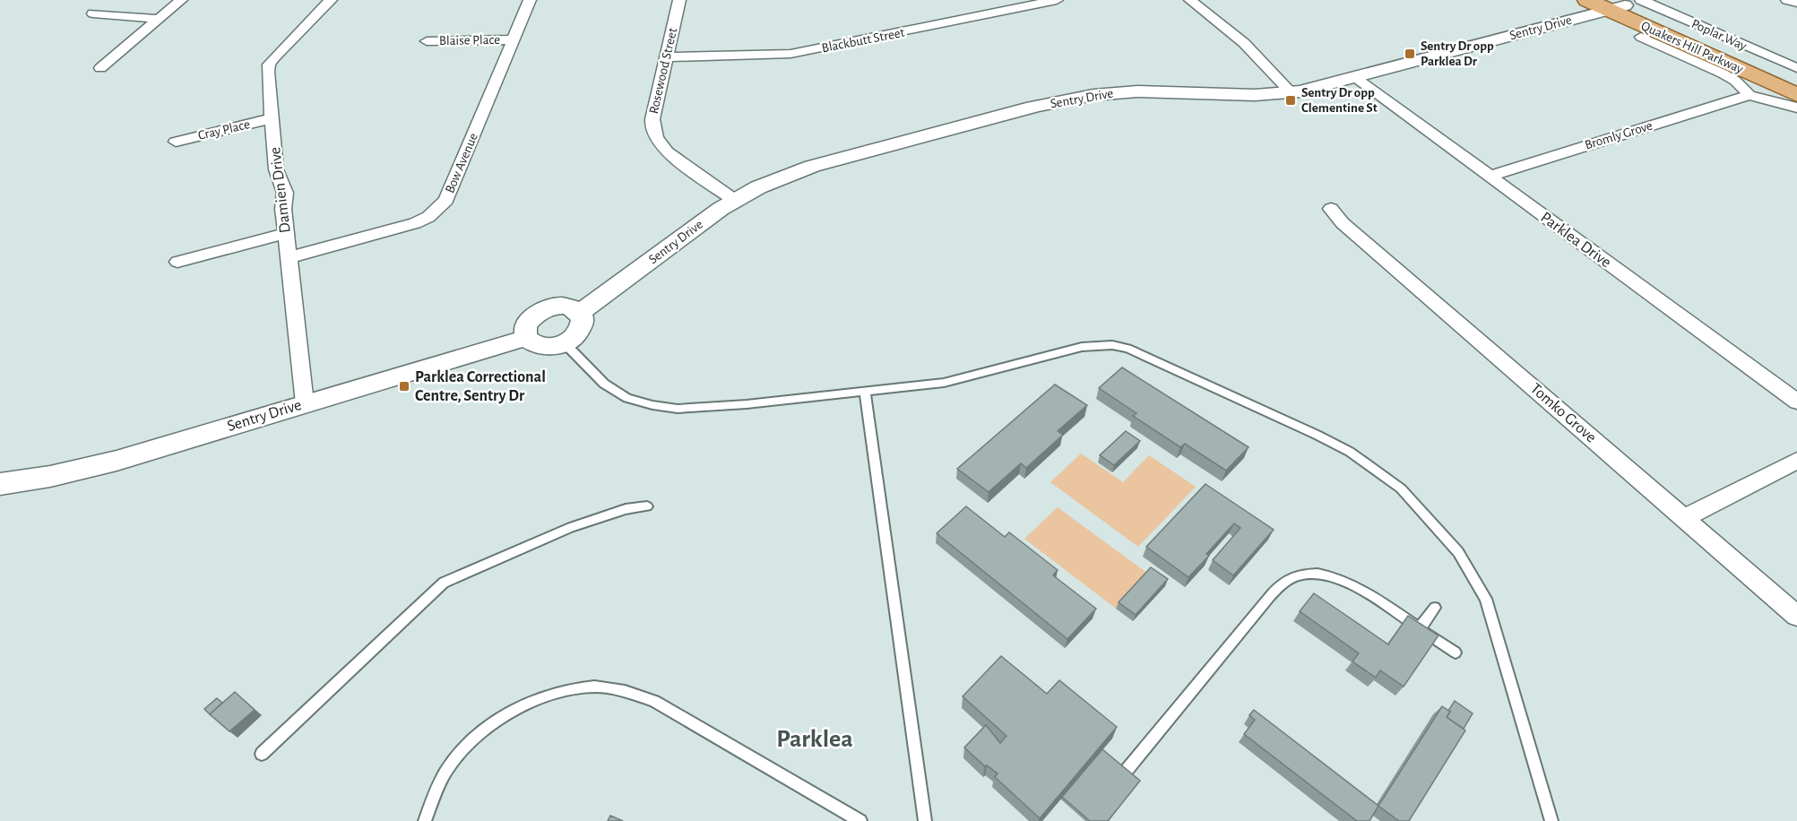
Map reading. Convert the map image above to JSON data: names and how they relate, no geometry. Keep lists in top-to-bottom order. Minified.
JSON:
{"streets":{"main road":["Quakers Hill Parkway"],"street":["Sentry Drive","Poplar Way","Blaise Place","Blackbutt Street","Rosewood Street","Cray Place","Bromly Grove","Bow Avenue","Damien Drive","Parklea Drive","Tomko Grove"]},"crossings":[["Sentry Drive","Poplar Way"],["Sentry Drive","Quakers Hill Parkway"],["Sentry Drive","Rosewood Street"],["Sentry Drive","Damien Drive"],["Sentry Drive","Parklea Drive"],["Poplar Way","Quakers Hill Parkway"],["Blaise Place","Bow Avenue"],["Blackbutt Street","Rosewood Street"],["Cray Place","Damien Drive"],["Bromly Grove","Parklea Drive"],["Bow Avenue","Damien Drive"]],"districts":["Parklea"],"places":{"transit":["Sentry Dr opp Parklea Dr","Sentry Dr opp Clementine St","Parklea Correctional Centre, Sentry Dr"]}}
